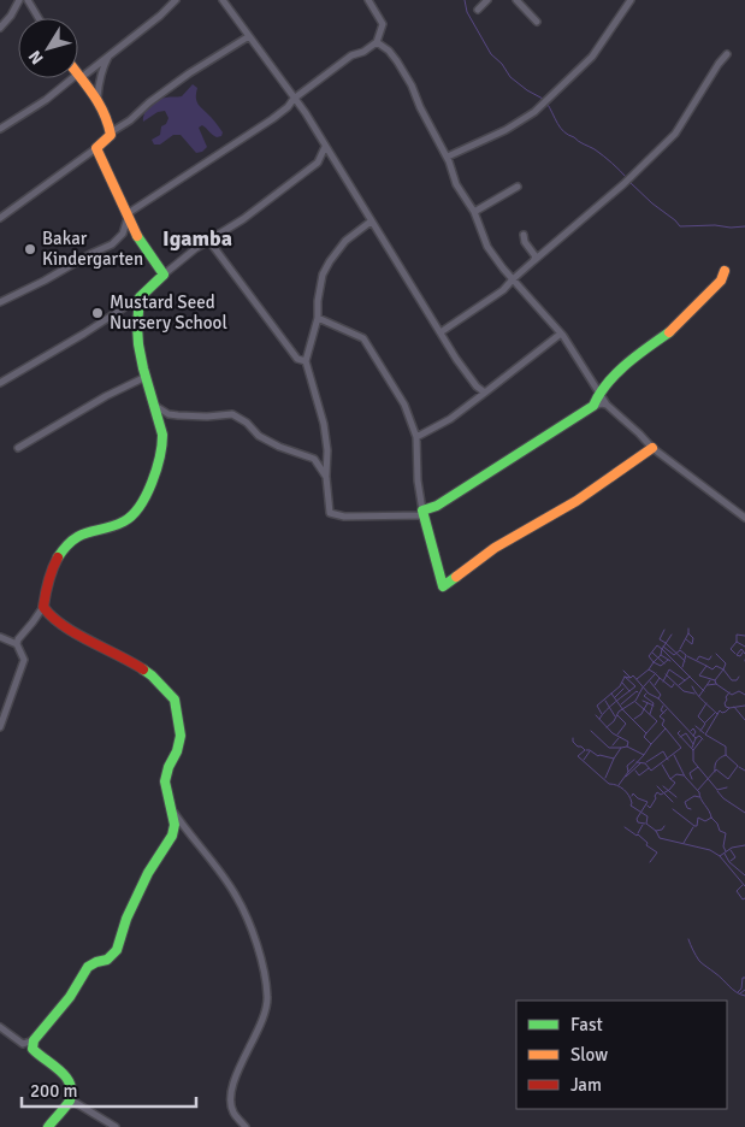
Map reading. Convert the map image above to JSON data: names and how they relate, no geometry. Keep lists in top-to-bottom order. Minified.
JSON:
{"districts":["Igamba"],"places":["Bakar Kindergarten","Mustard Seed Nursery School"],"legend":["Fast","Slow","Jam"],"scale_bar":"200 m","north":"bottom left"}
